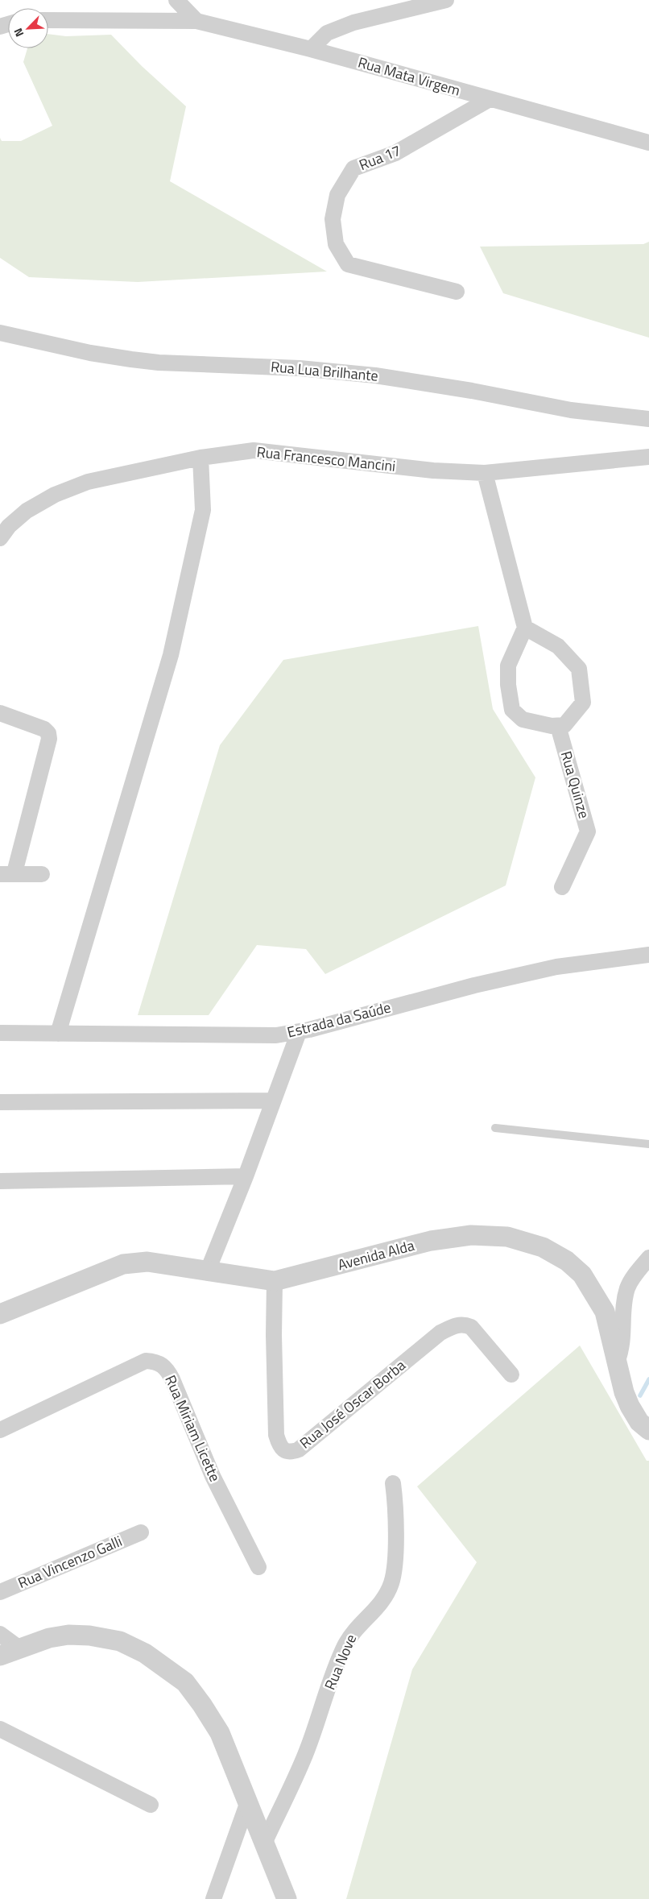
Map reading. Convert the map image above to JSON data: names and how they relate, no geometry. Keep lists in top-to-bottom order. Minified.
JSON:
{"streets":{"street":["Rua Mata Virgem","Rua 17","Rua Lua Brilhante","Rua Francesco Mancini","Rua Quinze","Estrada da Saúde","Avenida Alda","Rua José Oscar Borba","Rua Miriam Licette","Rua Vincenzo Galli","Rua Nove"]},"crossings":[["Rua Mata Virgem","Rua 17"],["Avenida Alda","Rua José Oscar Borba"]],"north":"bottom left"}
